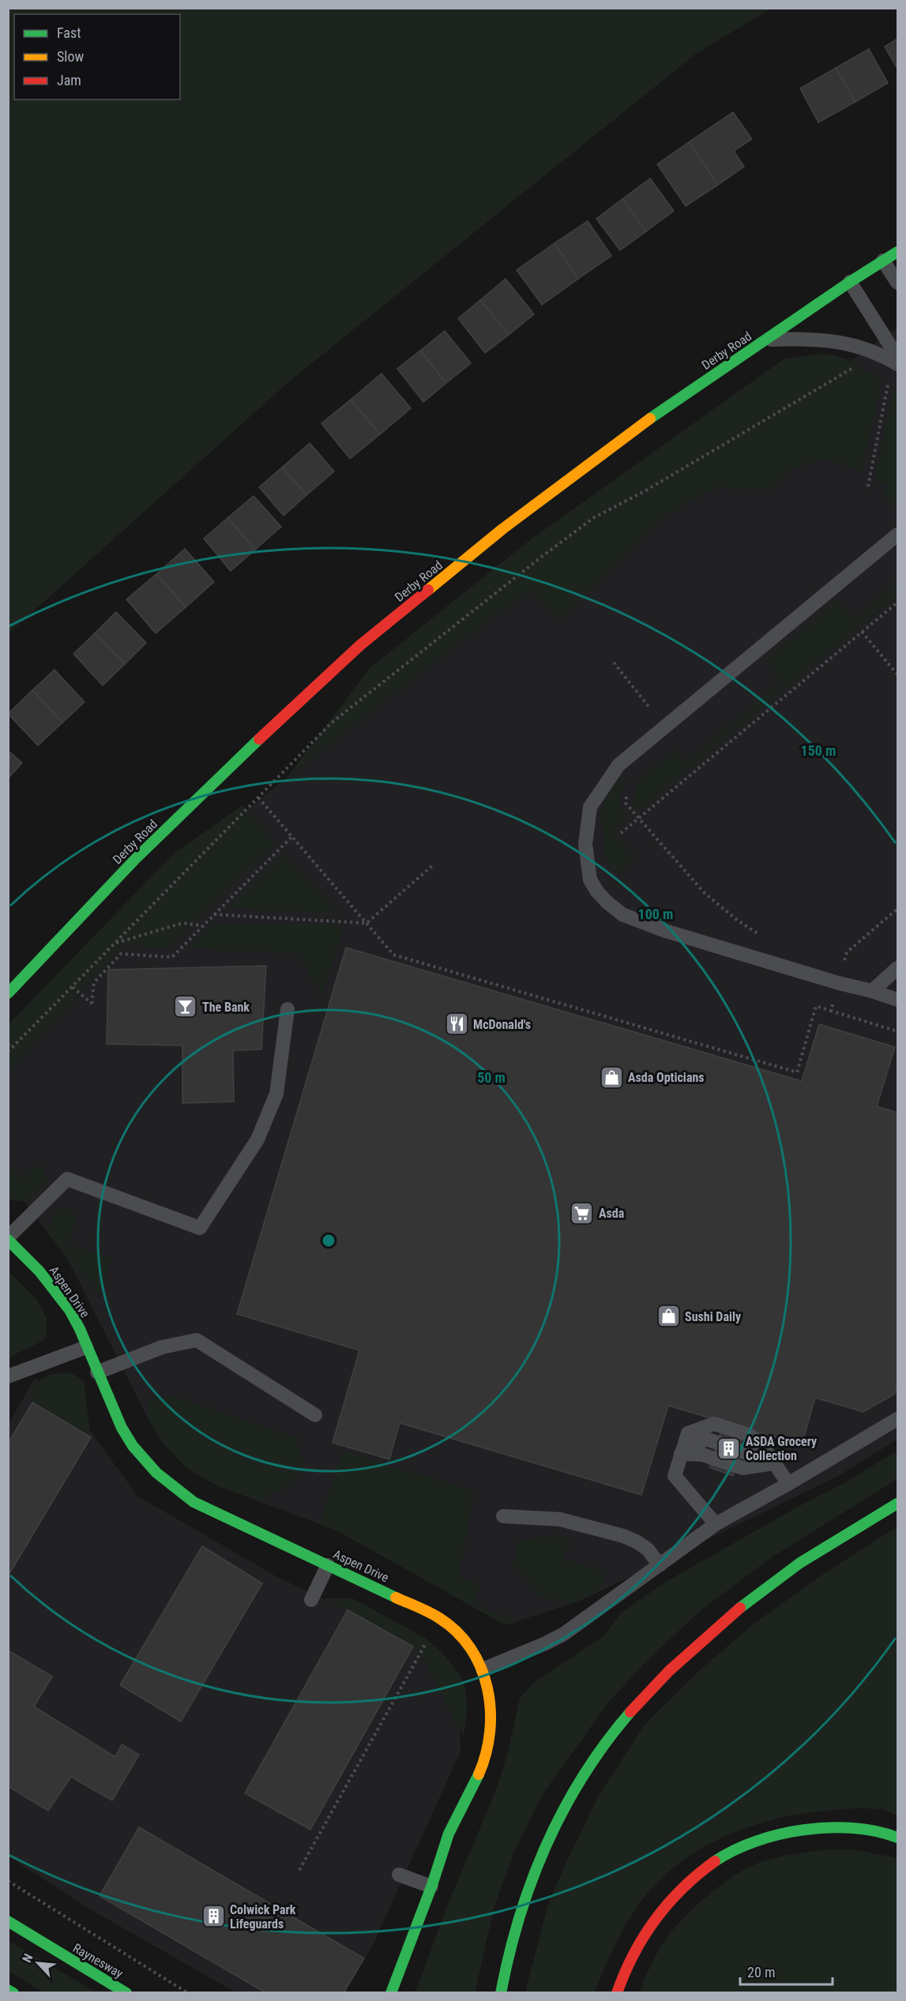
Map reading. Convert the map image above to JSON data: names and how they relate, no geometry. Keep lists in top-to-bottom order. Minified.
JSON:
{"streets":{"main road":["Derby Road","Aspen Drive","Raynesway"]},"places":{"bar":["The Bank"],"restaurant":["McDonald's"],"shop":["Asda Opticians","Sushi Daily"],"supermarket":["Asda"],"building":["ASDA Grocery Collection","Colwick Park Lifeguards"]},"legend":["Fast","Slow","Jam"],"scale_bar":"20 m","north":"top left","rings":["150 m","100 m","50 m"]}
